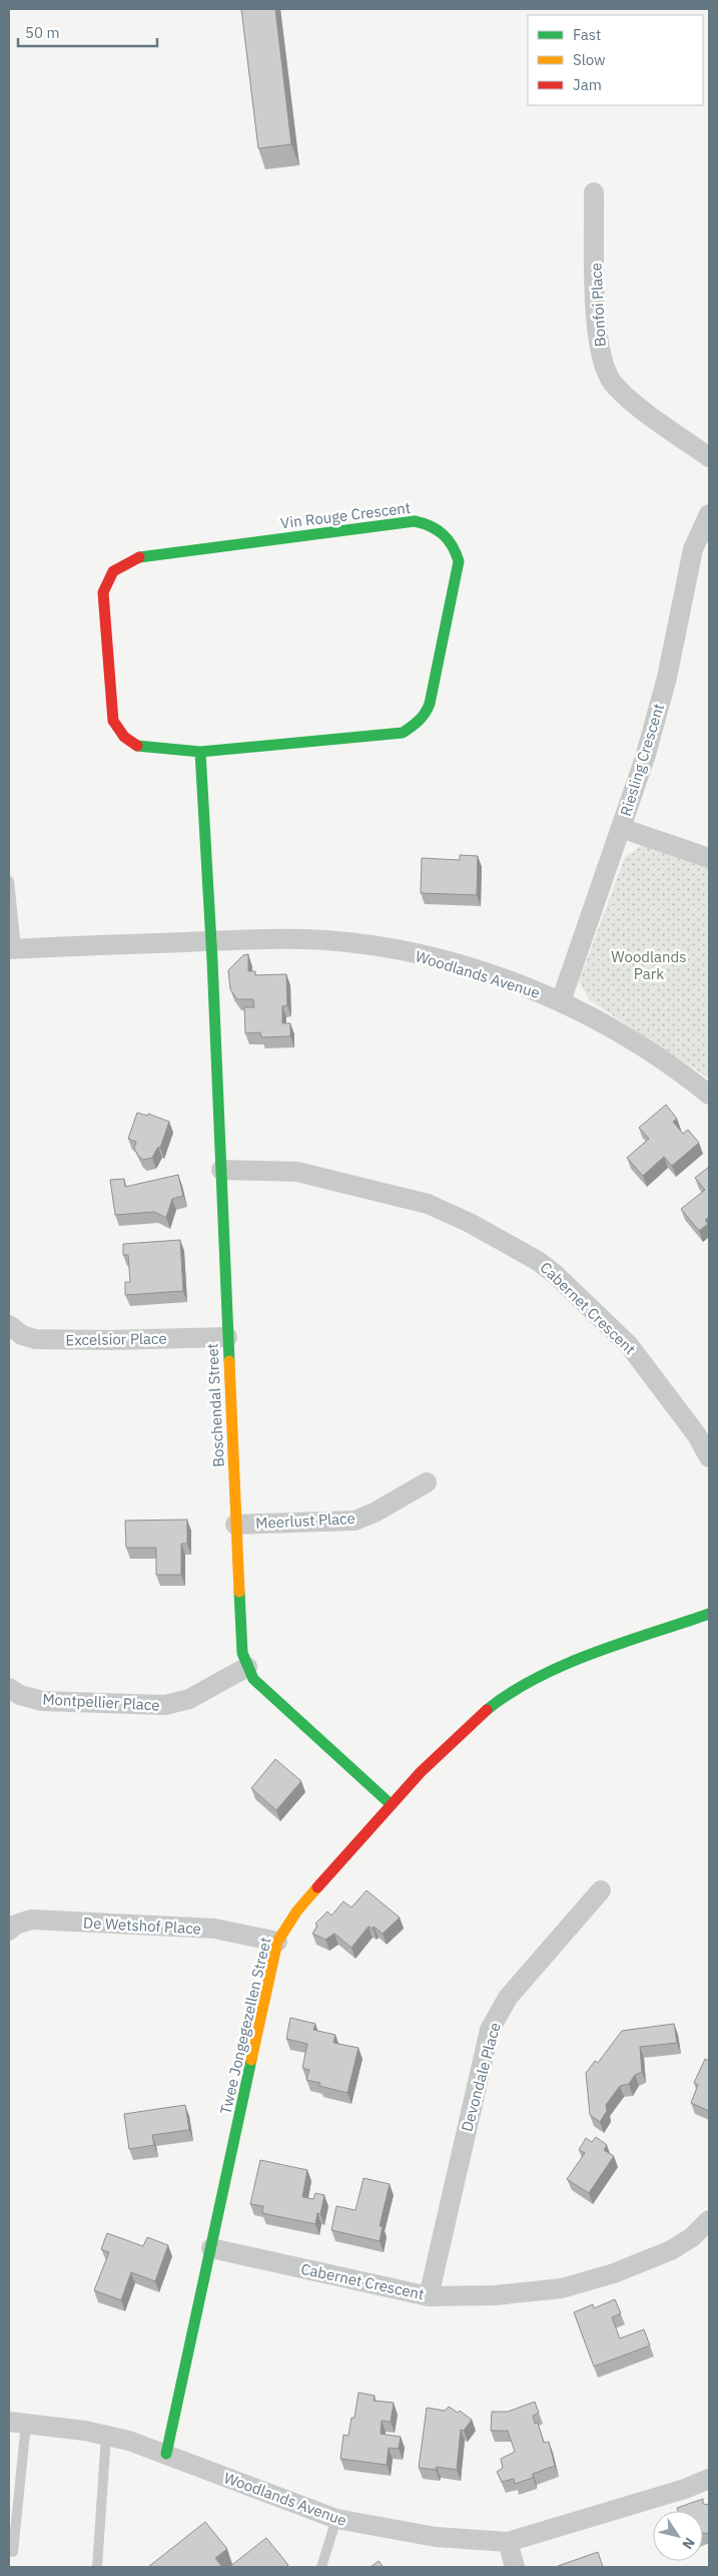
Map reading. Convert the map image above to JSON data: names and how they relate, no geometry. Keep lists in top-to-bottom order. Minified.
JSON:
{"streets":{"street":["Bonfoi Place","Vin Rouge Crescent","Riesling Crescent","Woodlands Avenue","Cabernet Crescent","Excelsior Place","Boschendal Street","Meerlust Place","Montpellier Place","De Wetshof Place","Twee Jongegezellen Street","Devondale Place"]},"crossings":[["Riesling Crescent","Woodlands Avenue"],["Woodlands Avenue","Boschendal Street"],["Woodlands Avenue","Twee Jongegezellen Street"],["Cabernet Crescent","Boschendal Street"],["Cabernet Crescent","Twee Jongegezellen Street"],["Cabernet Crescent","Devondale Place"],["Excelsior Place","Boschendal Street"],["Boschendal Street","Meerlust Place"],["Boschendal Street","Montpellier Place"],["Boschendal Street","Twee Jongegezellen Street"],["De Wetshof Place","Twee Jongegezellen Street"]],"parks":["Woodlands Park"],"legend":["Fast","Slow","Jam"],"scale_bar":"50 m","north":"bottom right"}
